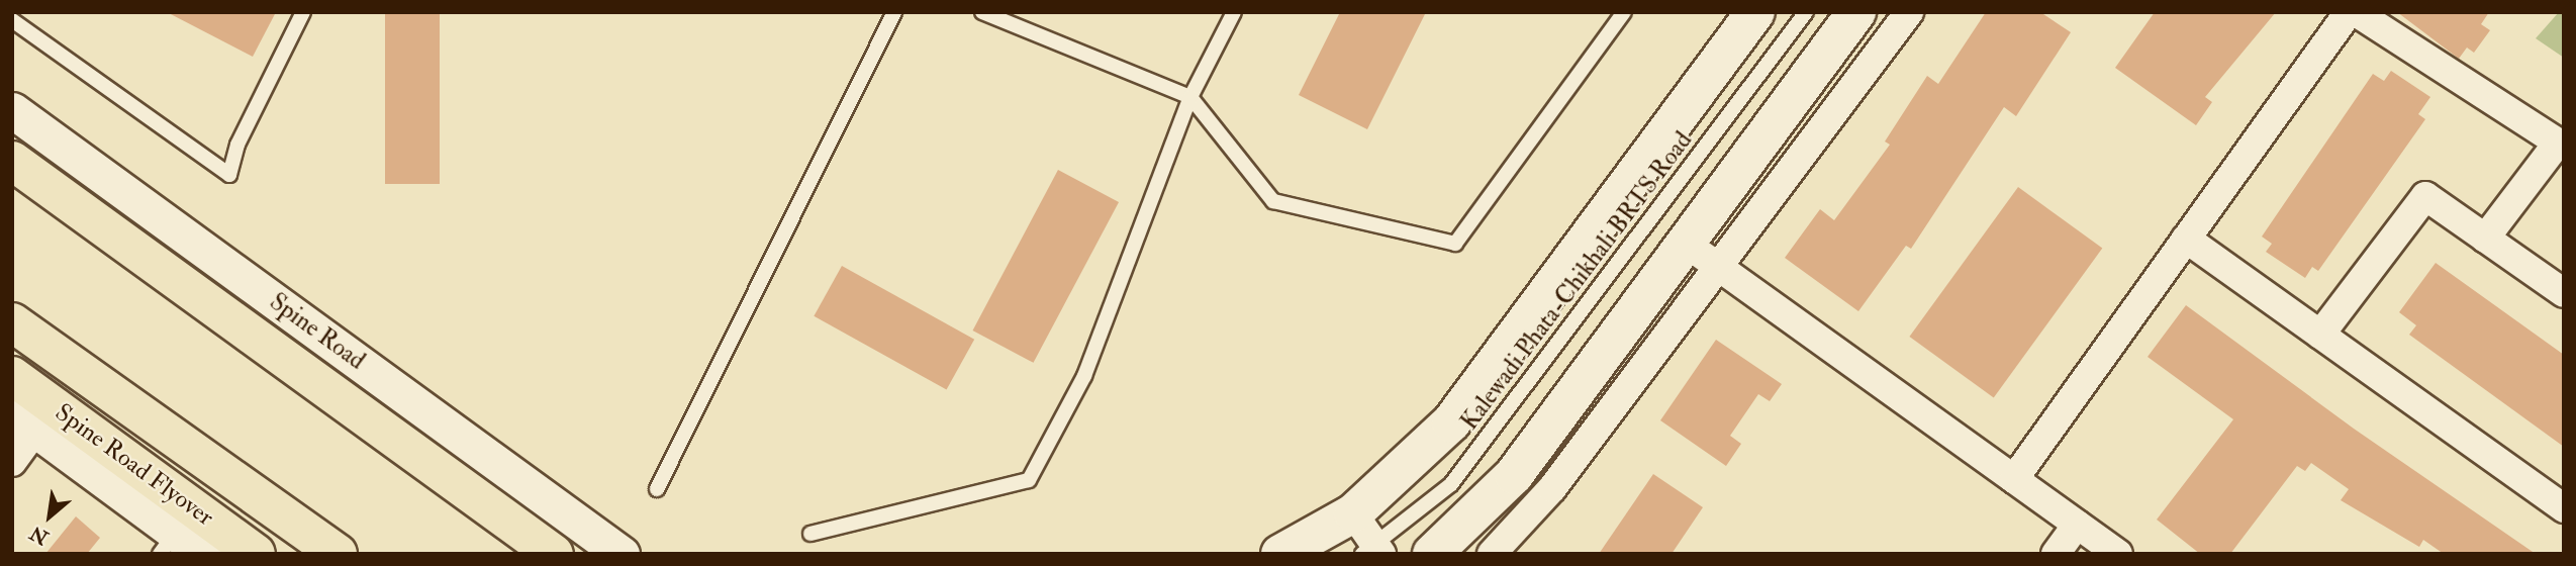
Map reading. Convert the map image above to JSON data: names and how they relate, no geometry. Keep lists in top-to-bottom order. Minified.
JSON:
{"streets":{"main road":["Spine Road","Spine Road Flyover"],"lane":["Kalewadi Phata-Chikhali BRTS Road"]},"north":"bottom left"}
